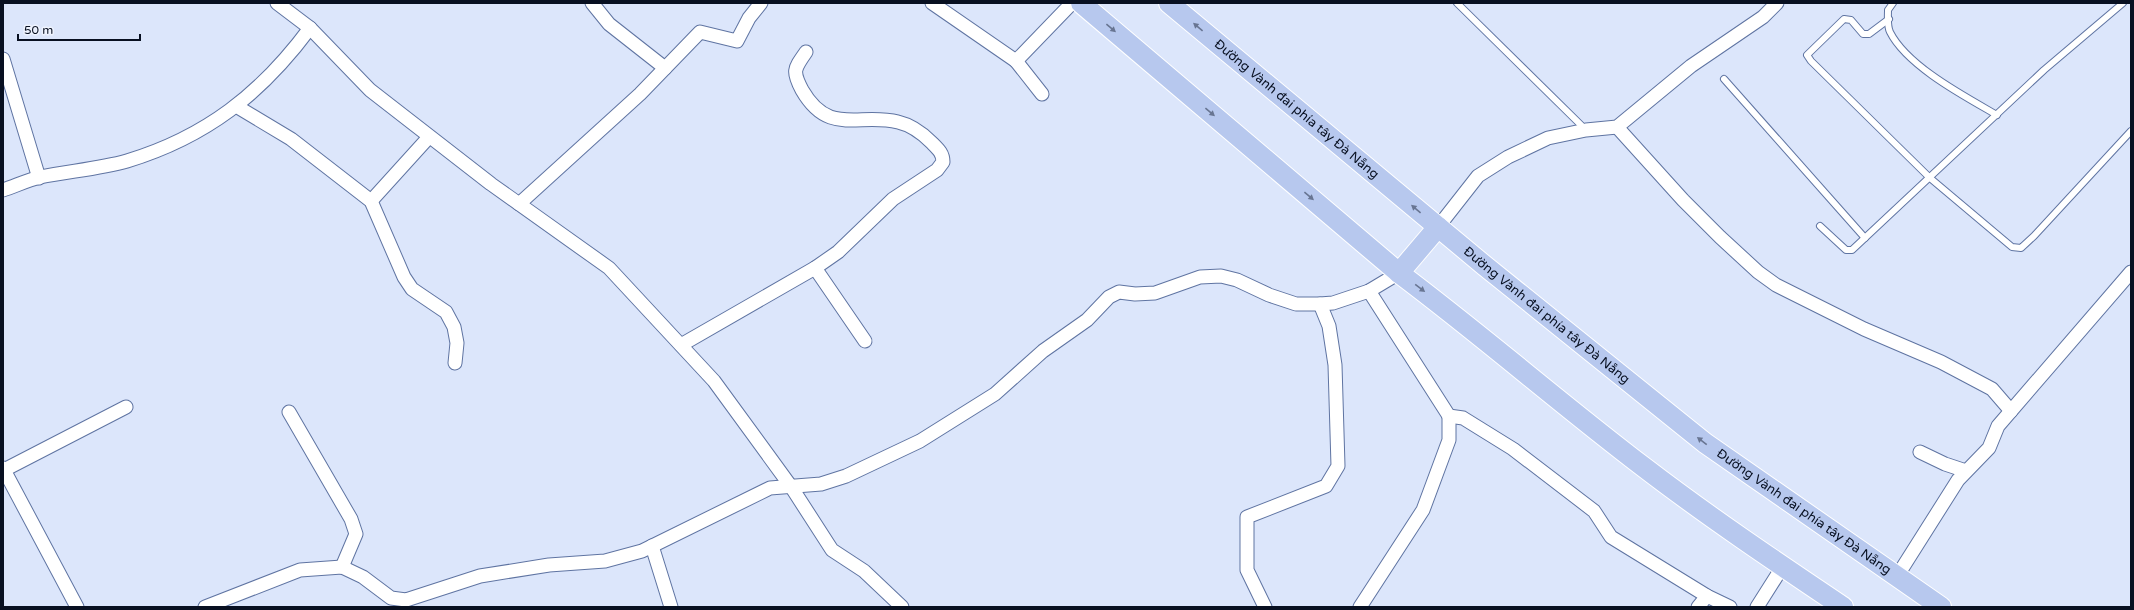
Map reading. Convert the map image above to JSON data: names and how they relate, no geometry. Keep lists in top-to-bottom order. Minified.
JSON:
{"streets":{"main road":["Đường Vành đai phía tây Đà Nẵng"]},"scale_bar":"50 m"}
